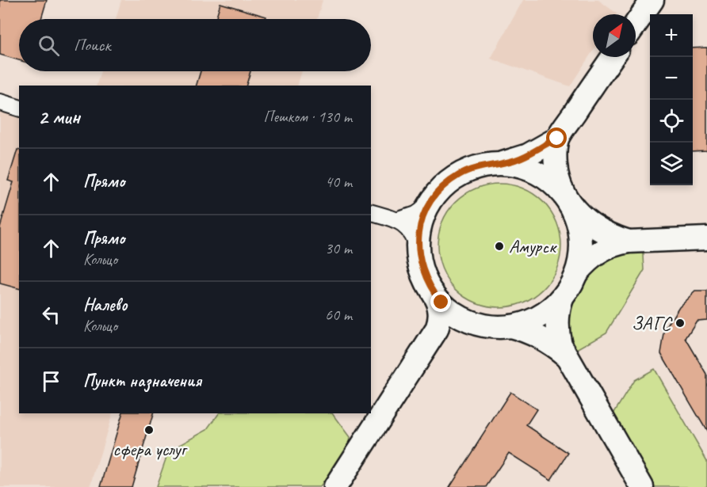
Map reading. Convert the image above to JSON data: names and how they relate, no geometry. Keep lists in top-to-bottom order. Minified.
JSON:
{"places":["Амурск","ЗАГС","сфера услуг"],"north":"top right","page":{"map_buttons":["+","−"],"search":"Поиск","heading":["2 мин","Пешком · 130 m"],"list":[["Прямо","40 m"],["Прямо","Кольцо","30 m"],["Налево","Кольцо","60 m"],"Пункт назначения"]}}
